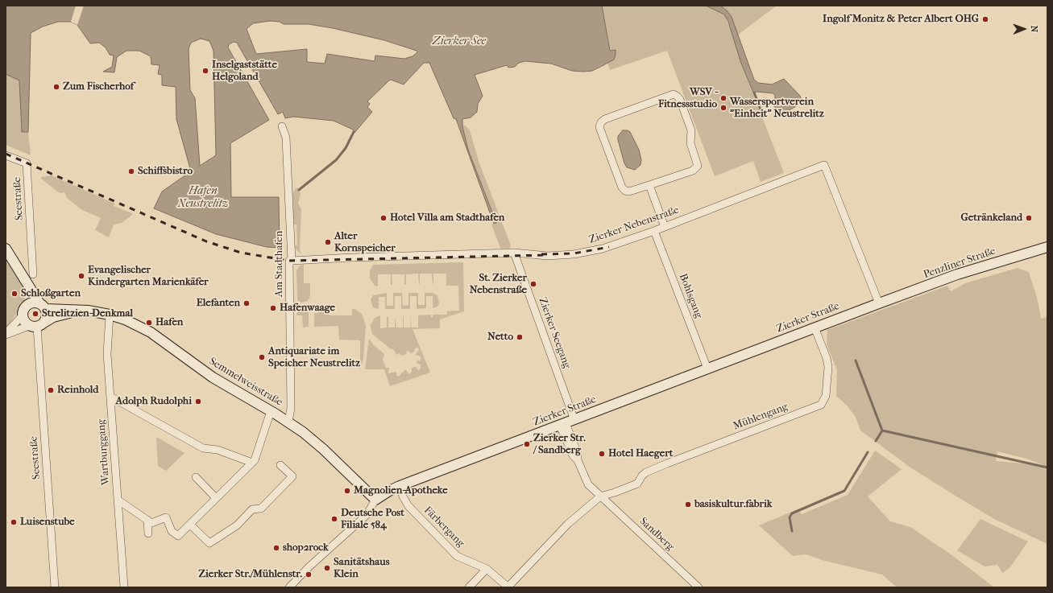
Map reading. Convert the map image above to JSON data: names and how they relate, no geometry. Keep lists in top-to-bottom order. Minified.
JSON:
{"streets":{"main road":["Penzliner Straße","Zierker Straße","Semmelweisstraße"],"street":["Seestraße","Zierker Nebenstraße","Am Stadthafen","Bohlsgang","Zierker Seegang","Mühlengang","Wartburggang","Färbergang","Sandberg"]},"crossings":[["Seestraße","Semmelweisstraße"],["Zierker Nebenstraße","Penzliner Straße"],["Zierker Nebenstraße","Am Stadthafen"],["Zierker Nebenstraße","Bohlsgang"],["Zierker Nebenstraße","Zierker Straße"],["Zierker Nebenstraße","Zierker Seegang"],["Penzliner Straße","Zierker Straße"],["Am Stadthafen","Semmelweisstraße"],["Bohlsgang","Zierker Straße"],["Zierker Straße","Zierker Seegang"],["Zierker Straße","Semmelweisstraße"],["Zierker Straße","Mühlengang"],["Zierker Straße","Färbergang"],["Zierker Straße","Sandberg"],["Zierker Seegang","Sandberg"],["Semmelweisstraße","Wartburggang"],["Mühlengang","Sandberg"]],"water":["Zierker See","Hafen Neustrelitz"],"places":["Ingolf Monitz & Peter Albert OHG","Inselgaststätte Helgoland","Zum Fischerhof","WSV - Fitnessstudio","Wassersportverein \"Einheit\" Neustrelitz","Schiffsbistro","Hotel Villa am Stadthafen","Getränkeland","Alter Kornspeicher","Evangelischer Kindergarten Marienkäfer","St. Zierker Nebenstraße","Schloßgarten","Elefanten","Hafenwaage","Strelitzien-Denkmal","Hafen","Netto","Antiquariate im Speicher Neustrelitz","Reinhold","Adolph Rudolphi","Zierker Str. / Sandberg","Hotel Haegert","Magnolien-Apotheke","basiskultur.fabrik","Deutsche Post Filiale 584","Luisenstube","shop2rock","Sanitätshaus Klein","Zierker Str./Mühlenstr."],"north":"right"}
